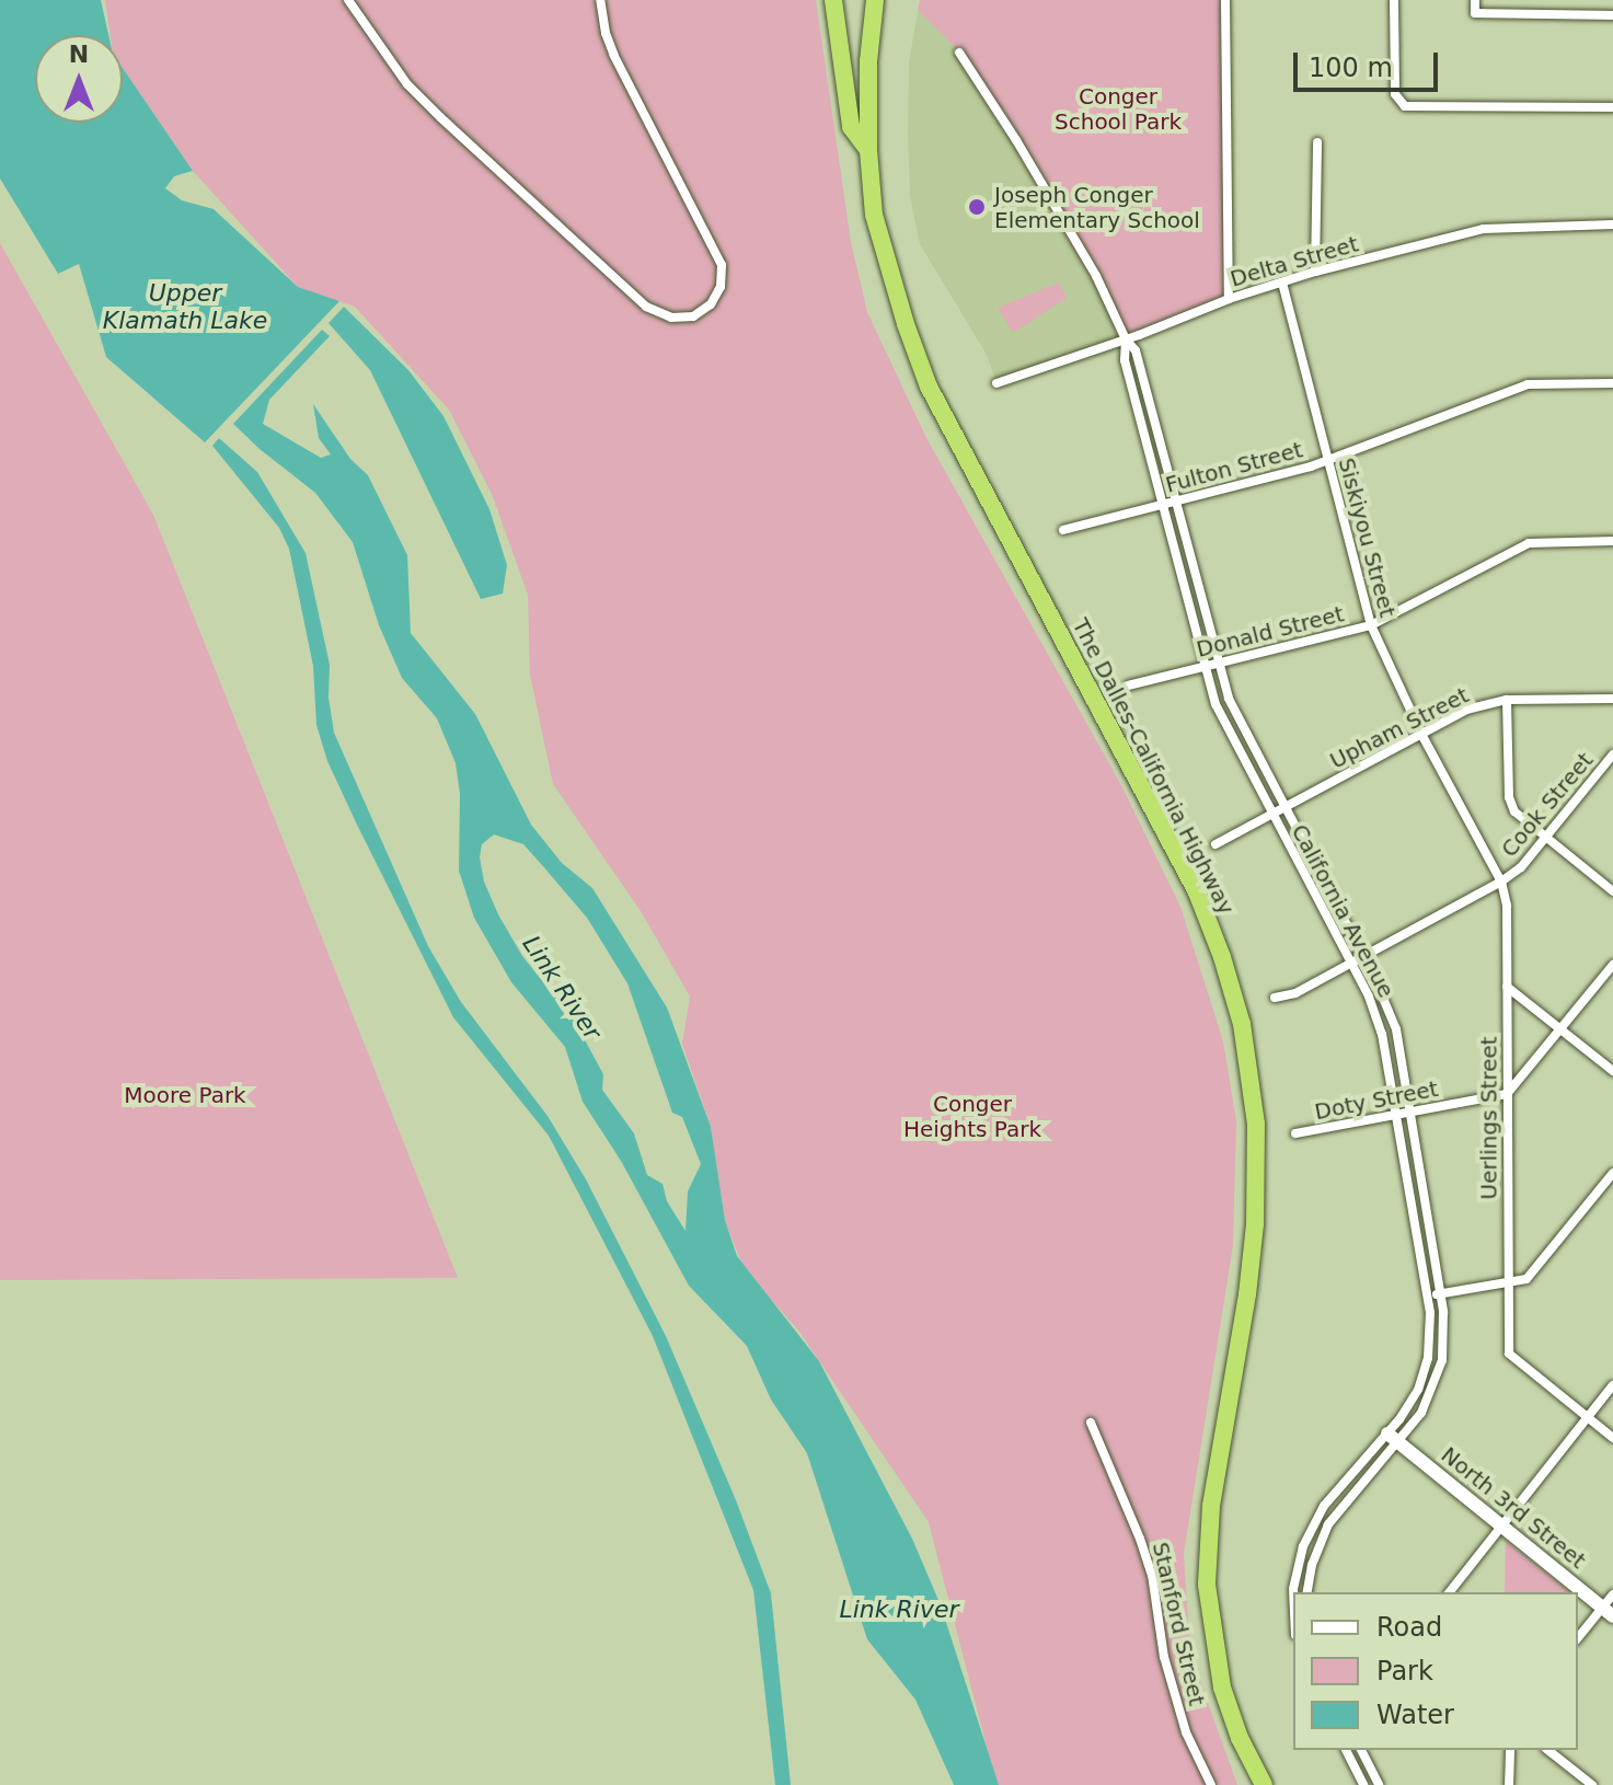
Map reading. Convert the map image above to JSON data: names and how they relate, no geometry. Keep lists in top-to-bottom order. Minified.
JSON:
{"streets":{"highway":["The Dalles-California Highway"],"street":["Delta Street","Fulton Street","Siskiyou Street","Donald Street","Upham Street","Cook Street","California Avenue","Doty Street","Uerlings Street","North 3rd Street","Stanford Street"]},"crossings":[["Delta Street","Siskiyou Street"],["Delta Street","California Avenue"],["Fulton Street","Siskiyou Street"],["Fulton Street","California Avenue"],["Siskiyou Street","Donald Street"],["Siskiyou Street","Upham Street"],["Siskiyou Street","Cook Street"],["Siskiyou Street","Uerlings Street"],["Donald Street","California Avenue"],["Upham Street","California Avenue"],["Cook Street","California Avenue"],["Cook Street","Uerlings Street"],["California Avenue","Doty Street"],["California Avenue","North 3rd Street"],["Doty Street","Uerlings Street"]],"water":["Upper Klamath Lake","Link River"],"parks":["Conger School Park","Moore Park","Conger Heights Park"],"places":["Joseph Conger Elementary School"],"legend":["Road","Park","Water"],"scale_bar":"100 m","north":"top"}
